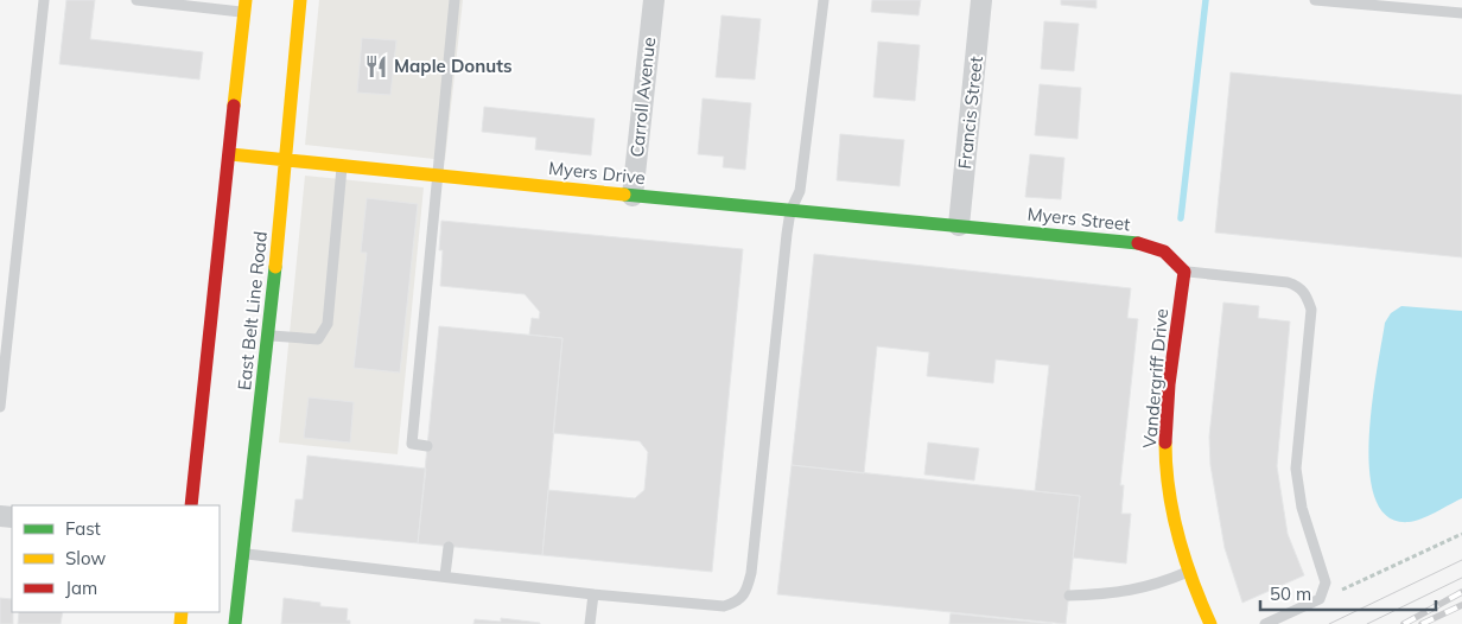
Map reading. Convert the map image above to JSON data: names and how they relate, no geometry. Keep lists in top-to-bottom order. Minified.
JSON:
{"streets":{"street":["Carroll Avenue","Francis Street","Myers Drive","Myers Street","East Belt Line Road","Vandergriff Drive"]},"crossings":[["Carroll Avenue","Myers Drive"],["Francis Street","Myers Drive"],["Francis Street","Myers Street"],["Myers Drive","Myers Street"],["Myers Drive","East Belt Line Road"],["Myers Street","Vandergriff Drive"]],"places":{"restaurant":["Maple Donuts"]},"legend":["Fast","Slow","Jam"],"scale_bar":"50 m"}
